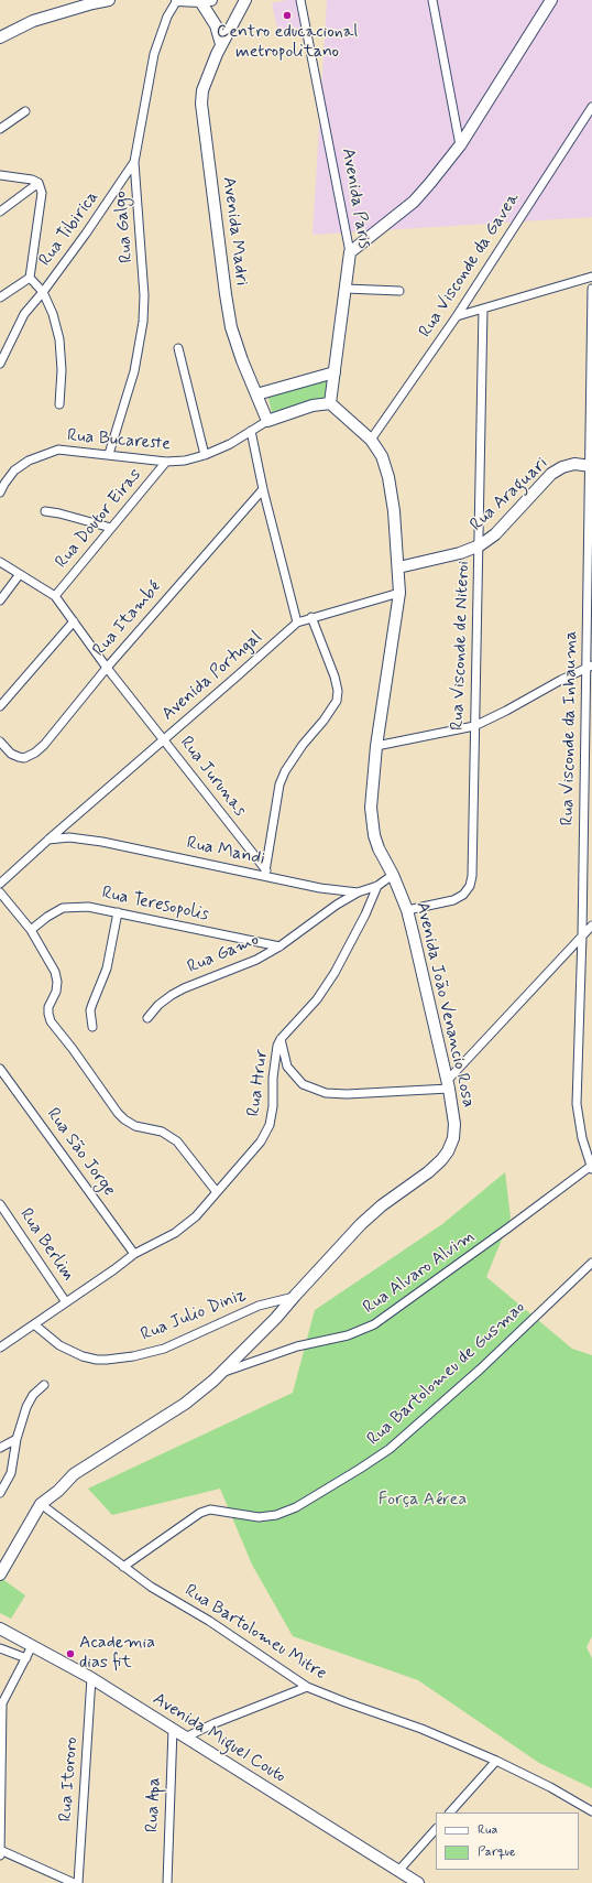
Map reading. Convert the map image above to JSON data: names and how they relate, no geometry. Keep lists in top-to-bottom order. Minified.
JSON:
{"streets":{"main road":["Avenida Paris","Avenida Madri","Rua Araguari","Avenida João Venancio Rosa","Avenida Miguel Couto"],"street":["Rua Galgo","Rua Tibirica","Rua Visconde da Gavea","Rua Bucareste","Rua Doutor Eiras","Rua Itambé","Rua Visconde de Niteroi","Avenida Portugal","Rua Visconde da Inhauma","Rua Jurunas","Rua Mandi","Rua Teresopolis","Rua Gamo","Rua Hrur","Rua São Jorge","Rua Berlim","Rua Alvaro Alvim","Rua Julio Diniz","Rua Bartolomeu de Gusmao","Rua Bartolomeu Mitre","Rua Itororo","Rua Apa"]},"crossings":[["Avenida Paris","Avenida João Venancio Rosa"],["Rua Galgo","Rua Tibirica"],["Rua Galgo","Rua Bucareste"],["Avenida Madri","Rua Bucareste"],["Rua Visconde da Gavea","Avenida João Venancio Rosa"],["Rua Bucareste","Rua Doutor Eiras"],["Rua Araguari","Rua Visconde de Niteroi"],["Rua Araguari","Rua Visconde da Inhauma"],["Rua Araguari","Avenida João Venancio Rosa"],["Rua Doutor Eiras","Rua Jurunas"],["Rua Itambé","Rua Jurunas"],["Rua Visconde de Niteroi","Avenida João Venancio Rosa"],["Avenida Portugal","Rua Jurunas"],["Avenida Portugal","Rua Mandi"],["Avenida Portugal","Avenida João Venancio Rosa"],["Rua Visconde da Inhauma","Rua Alvaro Alvim"],["Rua Jurunas","Rua Mandi"],["Rua Mandi","Rua Gamo"],["Rua Mandi","Avenida João Venancio Rosa"],["Rua Mandi","Rua Hrur"],["Rua Teresopolis","Rua Gamo"],["Avenida João Venancio Rosa","Rua Alvaro Alvim"],["Avenida João Venancio Rosa","Rua Julio Diniz"],["Avenida João Venancio Rosa","Rua Bartolomeu Mitre"],["Rua Hrur","Rua São Jorge"],["Rua Hrur","Rua Berlim"],["Rua Hrur","Rua Julio Diniz"],["Rua Bartolomeu de Gusmao","Rua Bartolomeu Mitre"],["Avenida Miguel Couto","Rua Itororo"],["Avenida Miguel Couto","Rua Apa"]],"parks":["Força Aérea"],"places":["Centro educacional metropolitano","Academia dias fit"],"legend":["Rua","Parque"]}
